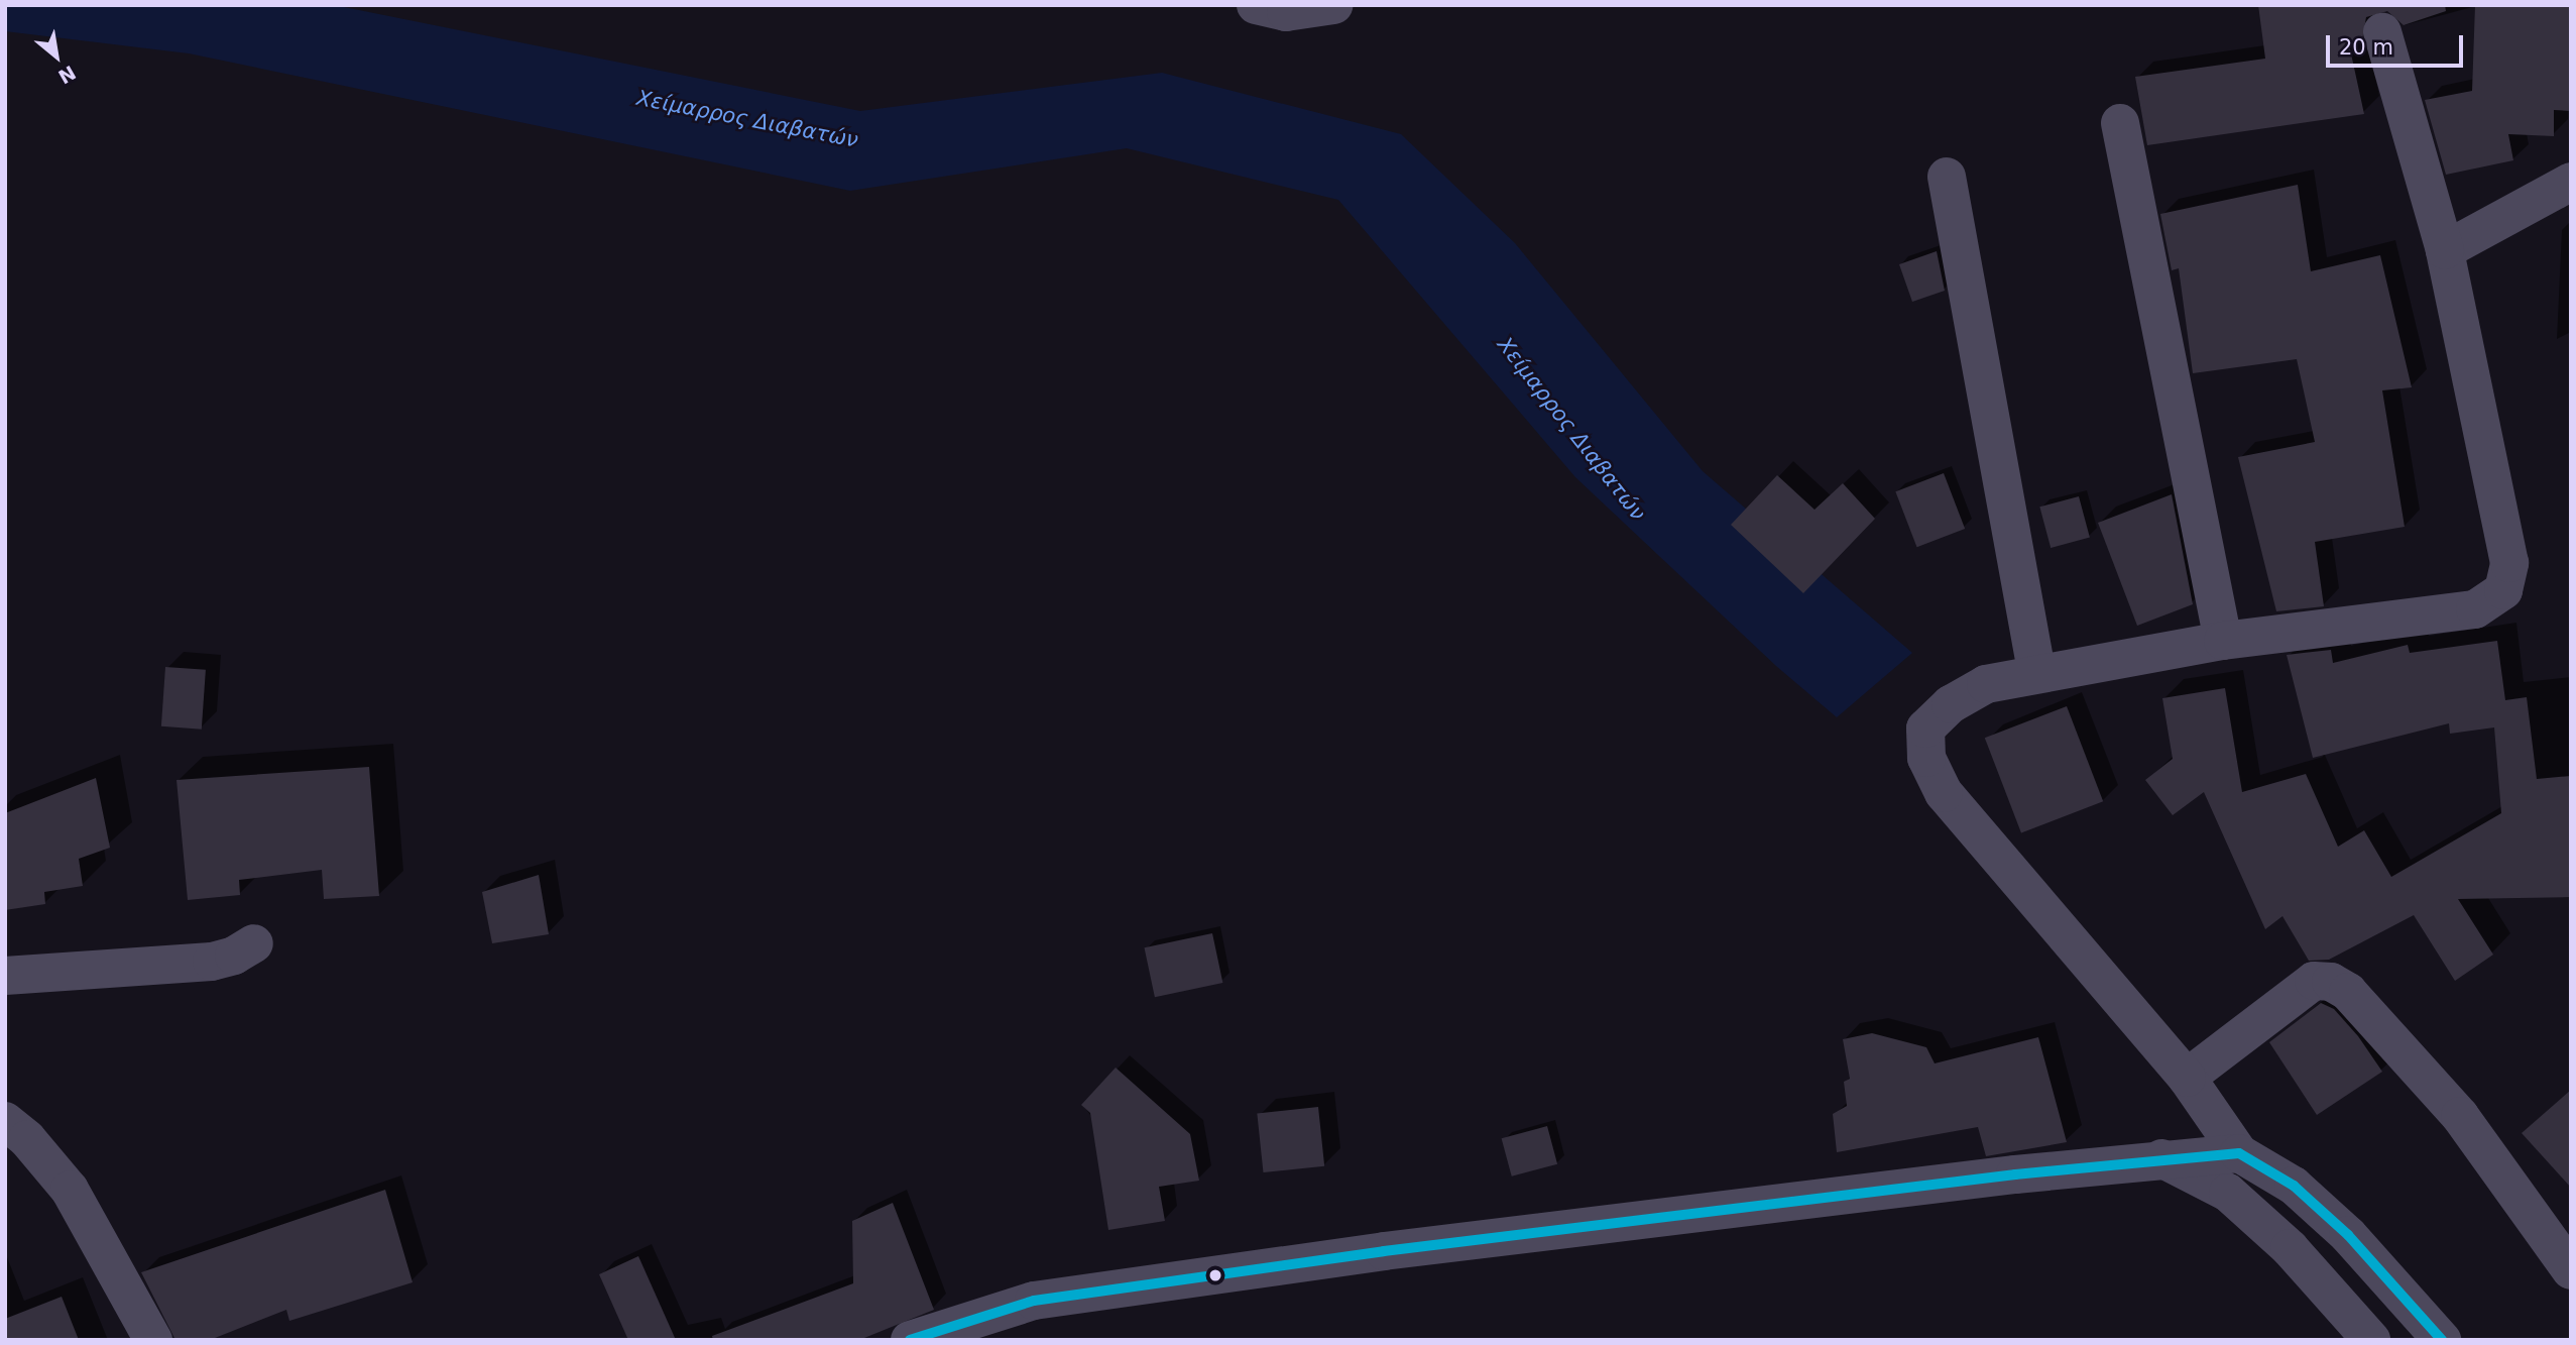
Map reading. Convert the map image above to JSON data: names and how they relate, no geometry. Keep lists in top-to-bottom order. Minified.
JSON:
{"water":["Χείμαρρος Διαβατών"],"scale_bar":"20 m","north":"bottom right"}
